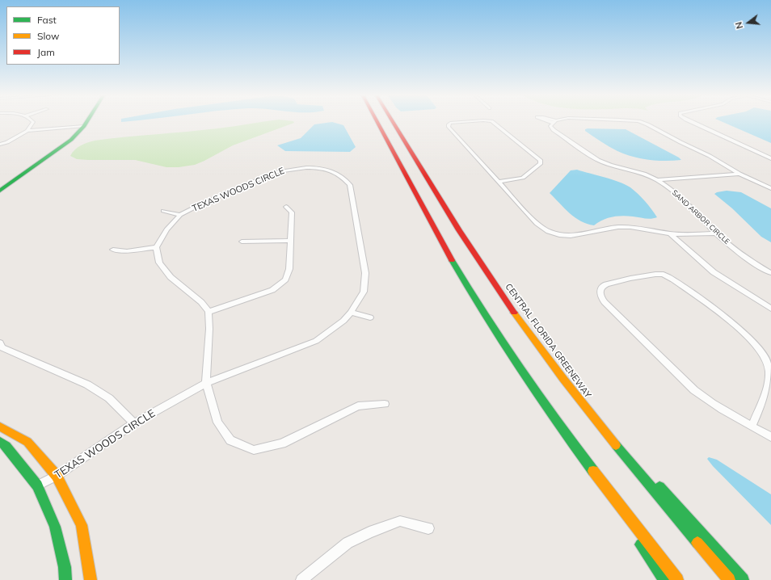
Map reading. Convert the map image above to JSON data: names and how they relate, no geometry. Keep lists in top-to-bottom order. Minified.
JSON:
{"streets":{"main road":["CENTRAL FLORIDA GREENEWAY"],"street":["TEXAS WOODS CIRCLE","SAND ARBOR CIRCLE"]},"legend":["Fast","Slow","Jam"],"north":"left"}
